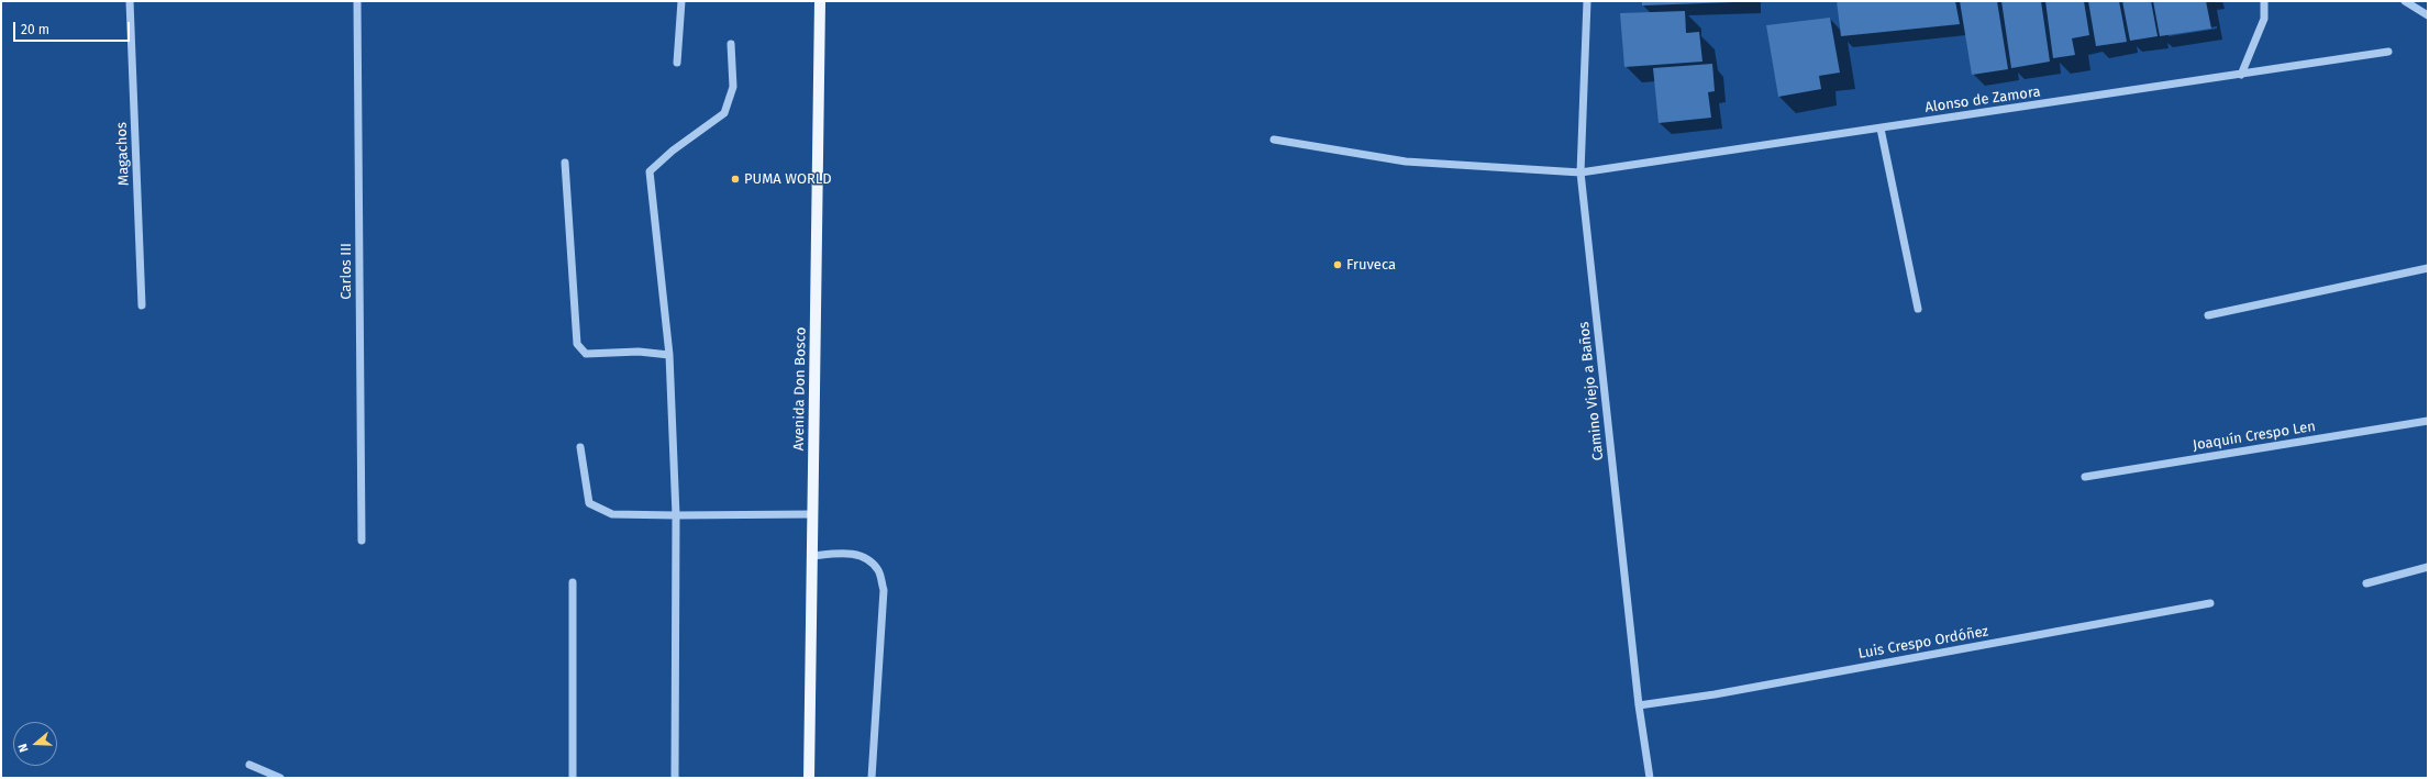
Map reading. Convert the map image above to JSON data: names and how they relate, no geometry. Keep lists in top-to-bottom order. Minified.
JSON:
{"streets":{"main road":["Avenida Don Bosco"],"street":["Alonso de Zamora","Magachos","Carlos III","Camino Viejo a Baños","Joaquín Crespo Len","Luis Crespo Ordóñez"]},"crossings":[["Alonso de Zamora","Camino Viejo a Baños"],["Camino Viejo a Baños","Luis Crespo Ordóñez"]],"places":["PUMA WORLD","Fruveca"],"scale_bar":"20 m","north":"left"}
